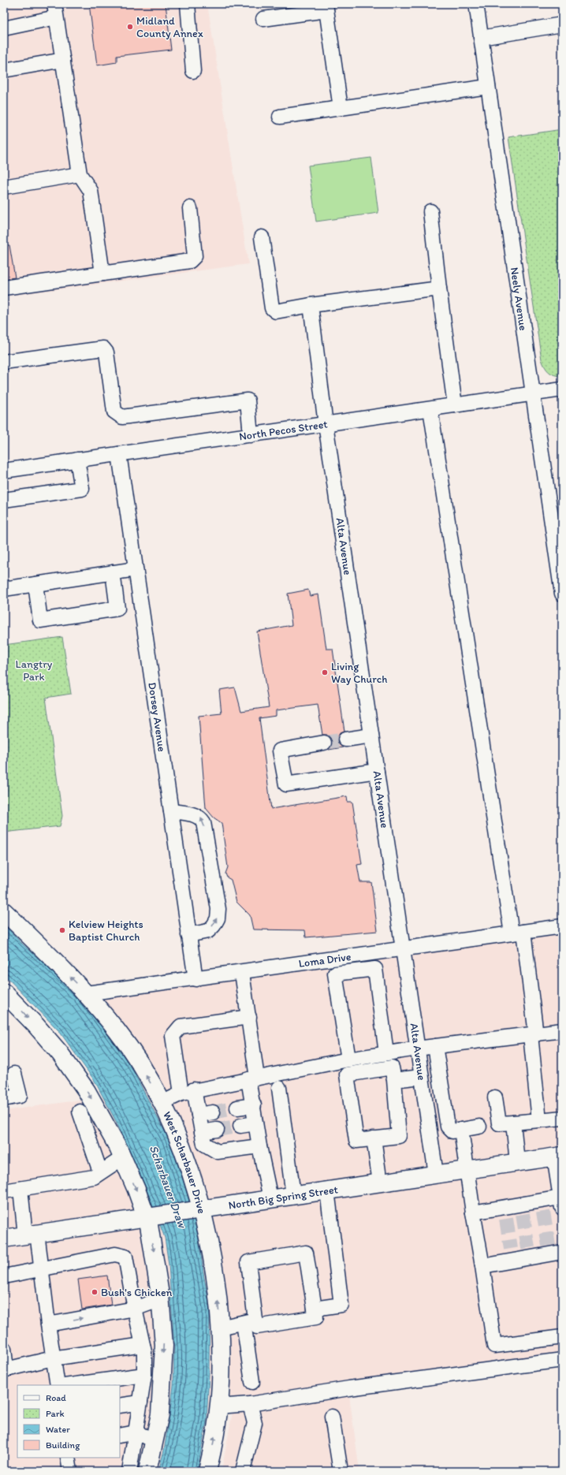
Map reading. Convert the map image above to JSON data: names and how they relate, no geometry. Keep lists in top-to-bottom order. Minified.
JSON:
{"streets":{"main road":["West Scharbauer Drive","North Big Spring Street"],"street":["Neely Avenue","North Pecos Street","Alta Avenue","Dorsey Avenue","Loma Drive"]},"crossings":[["Neely Avenue","North Pecos Street"],["North Pecos Street","Alta Avenue"],["North Pecos Street","Dorsey Avenue"],["Alta Avenue","Loma Drive"],["Alta Avenue","North Big Spring Street"],["Dorsey Avenue","Loma Drive"],["Loma Drive","West Scharbauer Drive"],["West Scharbauer Drive","North Big Spring Street"]],"water":["Scharbauer Draw"],"parks":["Langtry Park"],"places":["Midland County Annex","Living Way Church","Kelview Heights Baptist Church","Bush's Chicken"],"legend":["Road","Park","Water","Building"]}
